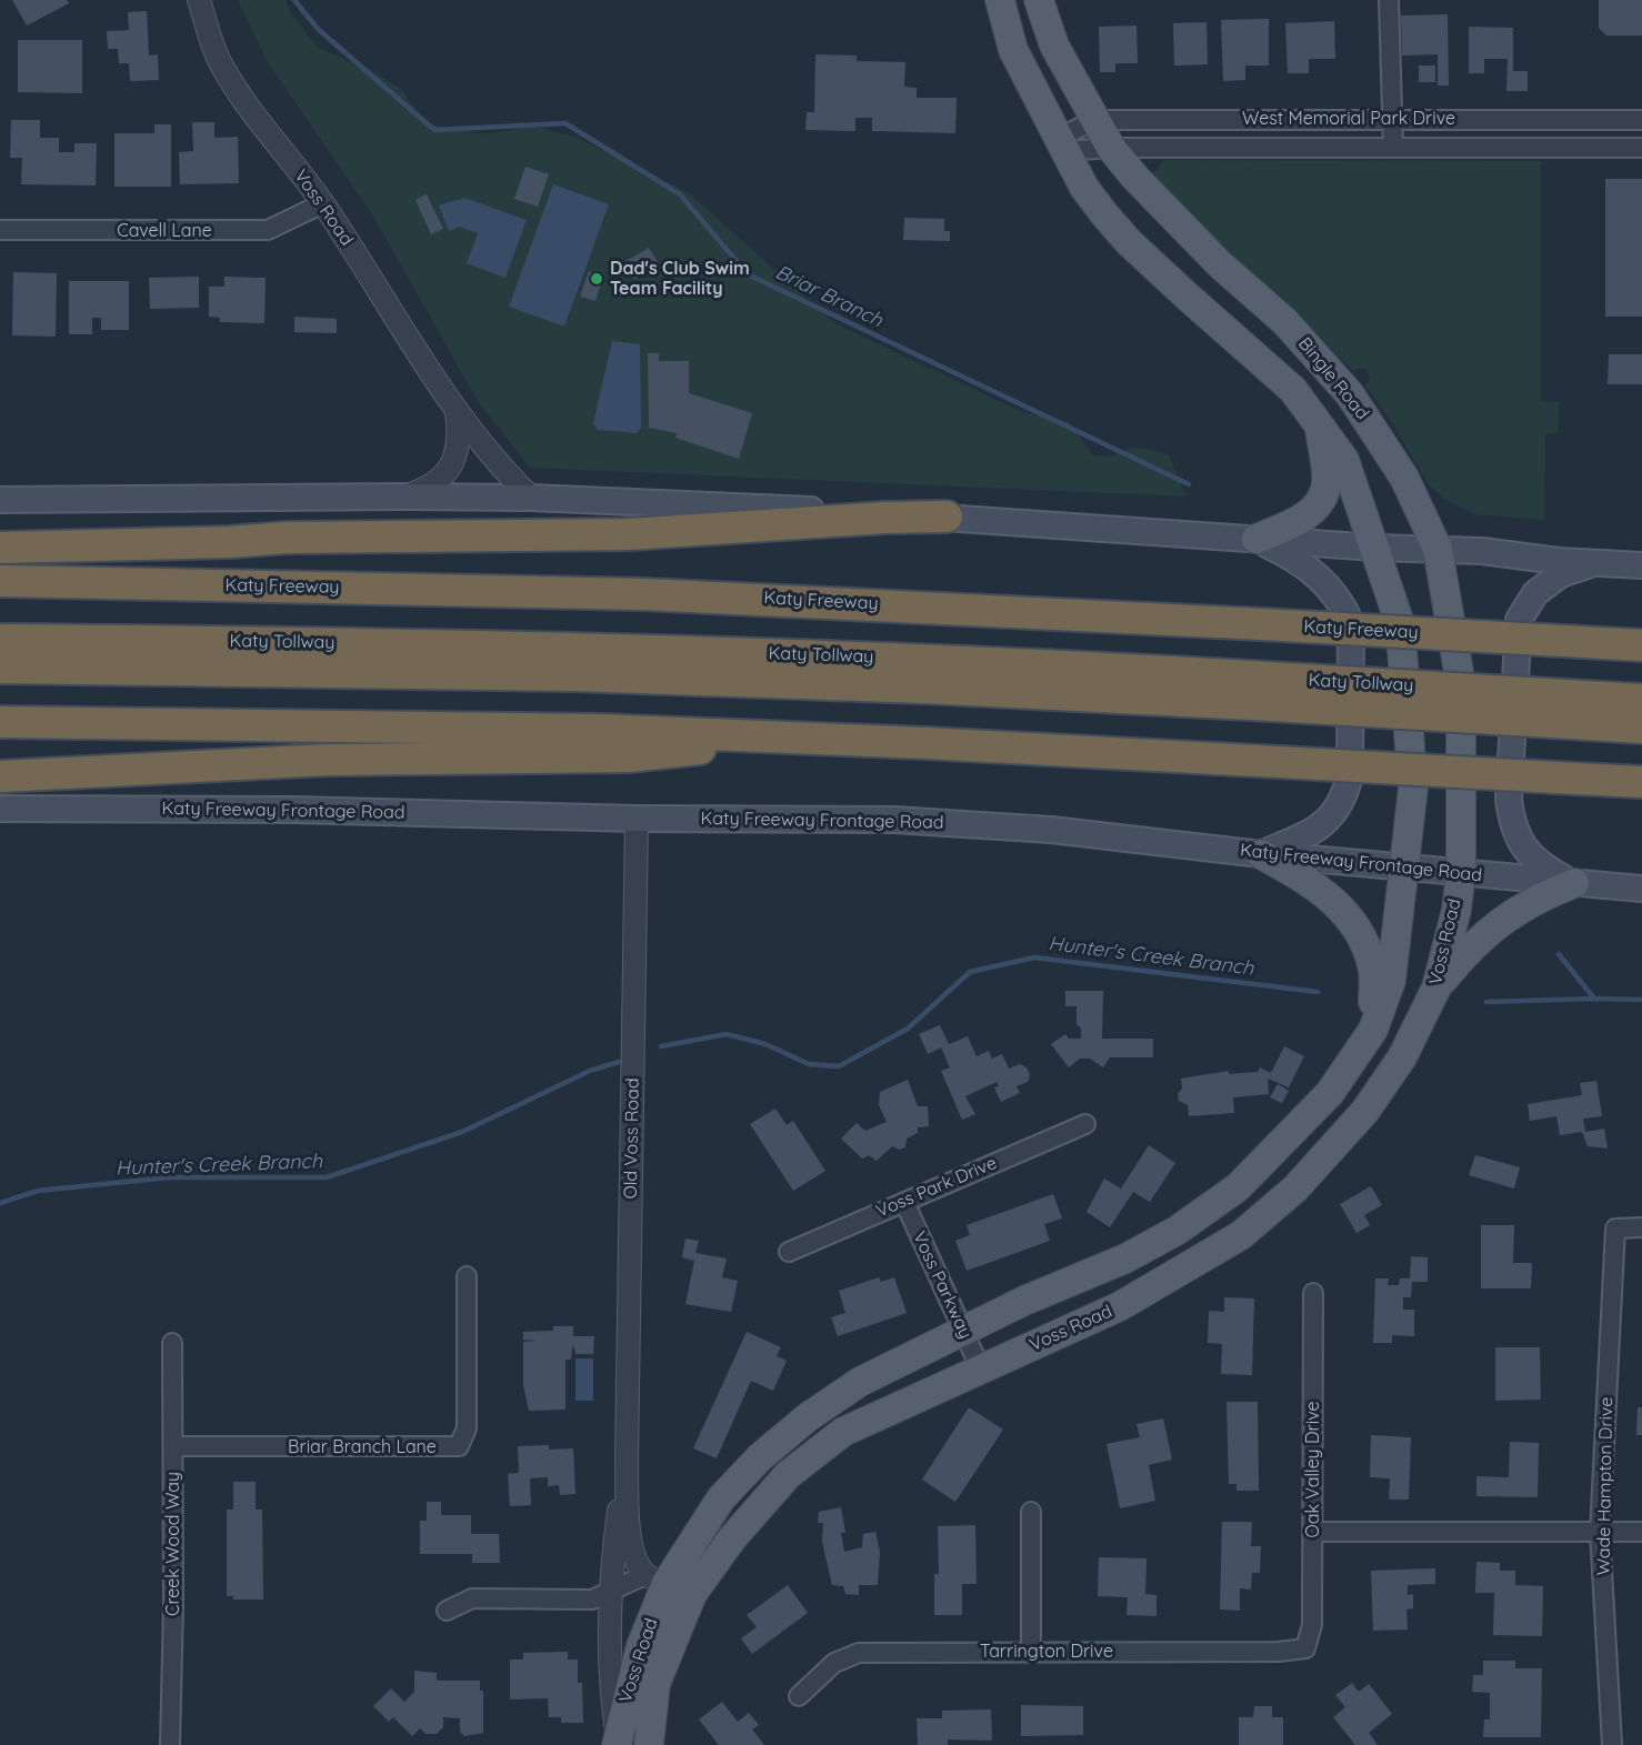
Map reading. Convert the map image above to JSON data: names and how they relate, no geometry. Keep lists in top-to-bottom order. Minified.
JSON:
{"streets":{"highway":["Katy Freeway","Katy Tollway"],"main road":["Voss Road","Bingle Road","Katy Freeway Frontage Road"],"street":["West Memorial Park Drive","Cavell Lane","Old Voss Road","Voss Park Drive","Voss Parkway","Briar Branch Lane","Oak Valley Drive","Wade Hampton Drive","Creek Wood Way","Tarrington Drive"]},"crossings":[["West Memorial Park Drive","Bingle Road"],["Voss Road","Cavell Lane"],["Voss Road","Bingle Road"],["Voss Road","Katy Freeway Frontage Road"],["Voss Road","Old Voss Road"],["Voss Road","Voss Parkway"],["Bingle Road","Katy Freeway Frontage Road"],["Katy Freeway Frontage Road","Old Voss Road"],["Voss Park Drive","Voss Parkway"],["Briar Branch Lane","Creek Wood Way"],["Oak Valley Drive","Tarrington Drive"]],"water":["Briar Branch","Hunter's Creek Branch"],"places":["Dad's Club Swim Team Facility"]}
